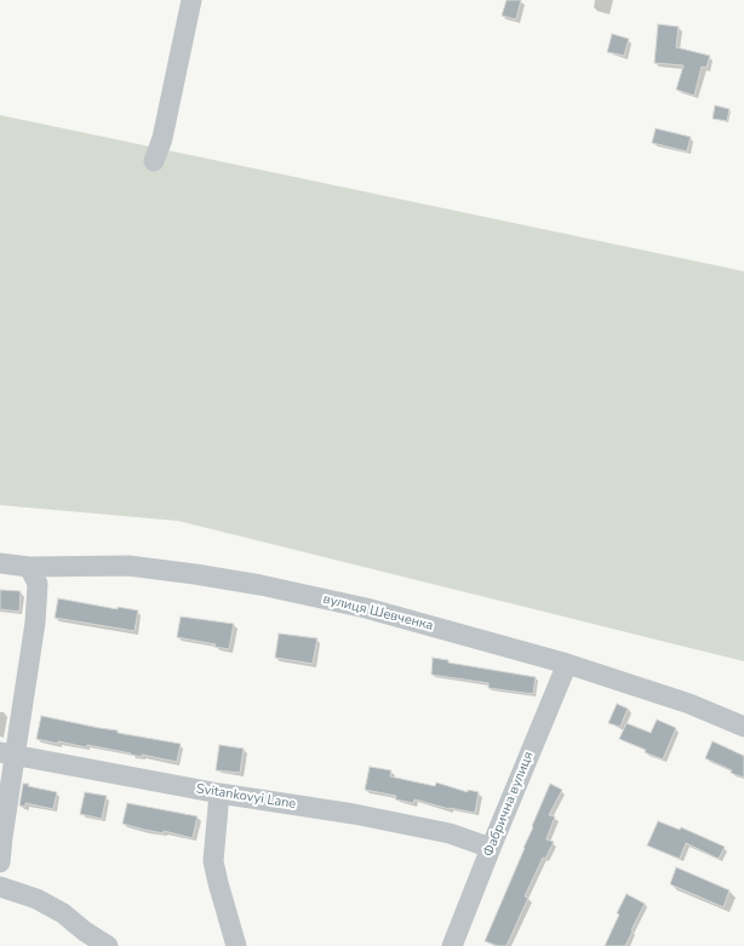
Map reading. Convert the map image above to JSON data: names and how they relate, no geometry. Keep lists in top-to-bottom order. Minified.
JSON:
{"streets":{"street":["вулиця Шевченка","Svitankovyi Lane","Фабрична вулиця"]},"crossings":[["вулиця Шевченка","Фабрична вулиця"],["Svitankovyi Lane","Фабрична вулиця"]]}
